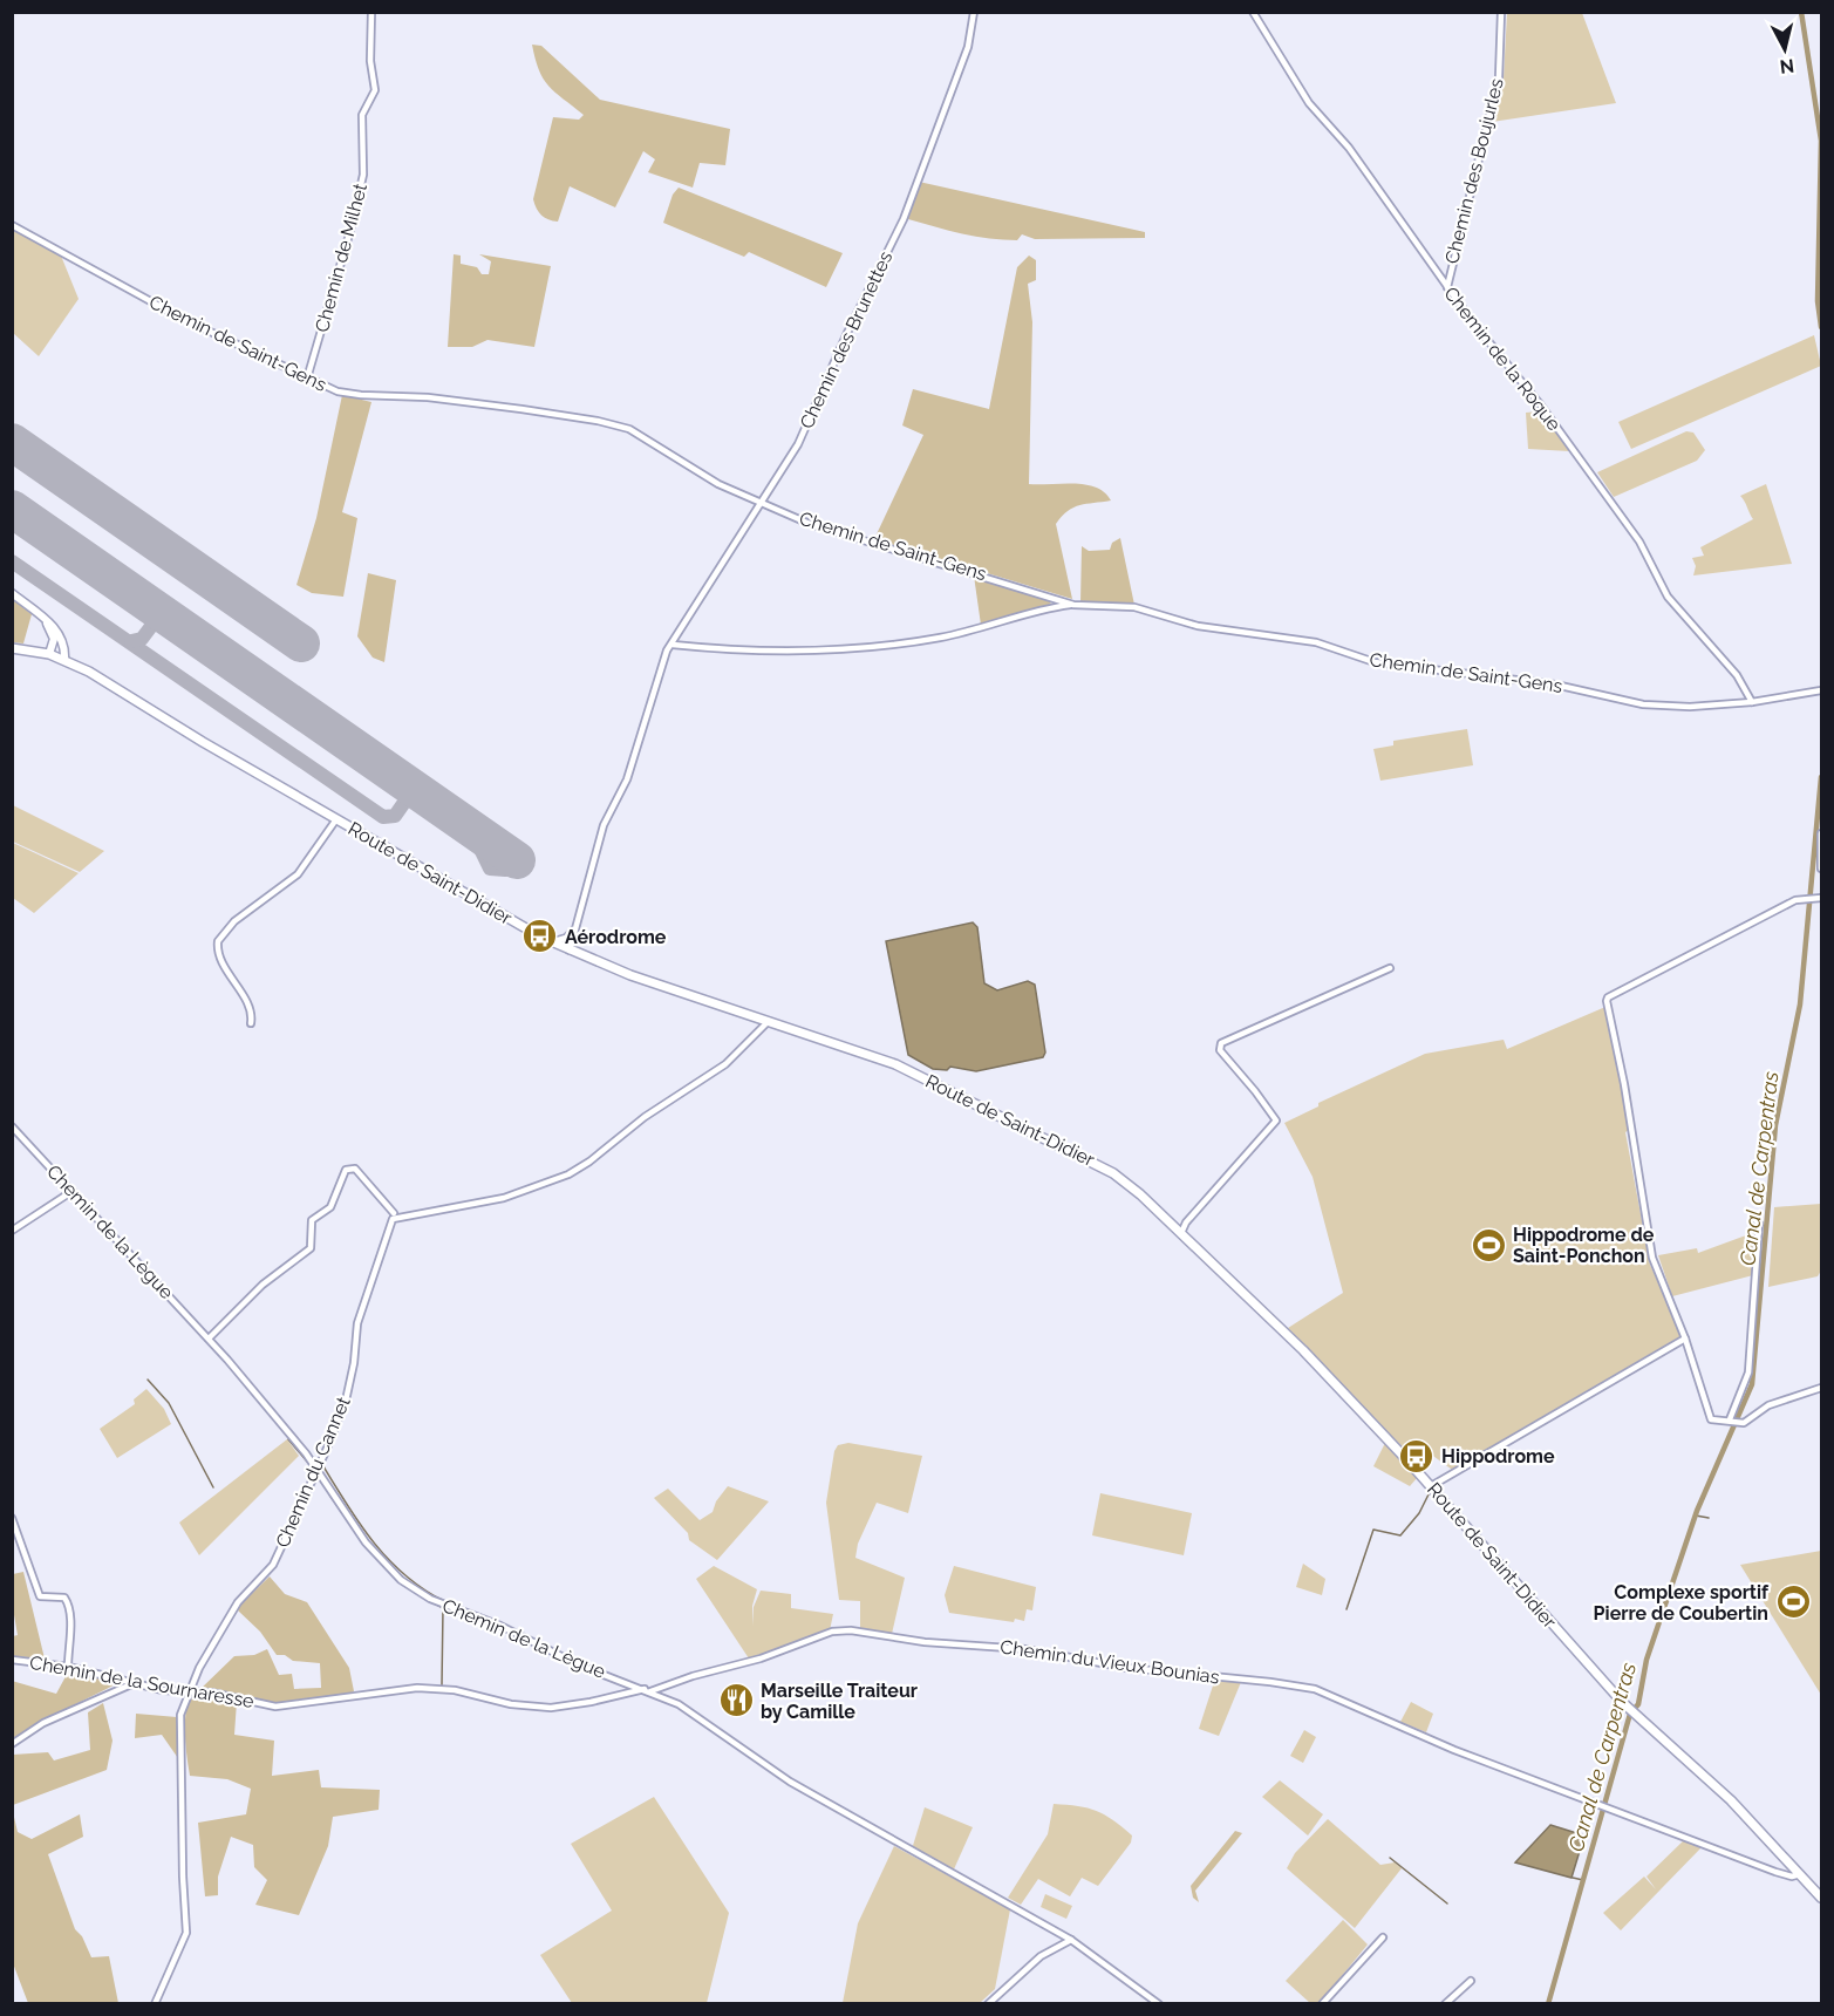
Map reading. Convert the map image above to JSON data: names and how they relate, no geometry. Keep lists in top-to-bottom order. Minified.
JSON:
{"streets":{"main road":["Route de Saint-Didier"],"street":["Chemin des Boujurles","Chemin de Milhet","Chemin des Brunettes","Chemin de Saint-Gens","Chemin de la Roque","Chemin de la Lègue","Chemin du Cannet","Chemin du Vieux Bounias","Chemin de la Sournaresse"]},"crossings":[["Chemin des Boujurles","Chemin de la Roque"],["Chemin de Milhet","Chemin de Saint-Gens"],["Chemin des Brunettes","Chemin de Saint-Gens"],["Chemin des Brunettes","Route de Saint-Didier"],["Chemin de Saint-Gens","Chemin de la Roque"],["Route de Saint-Didier","Chemin du Cannet"],["Route de Saint-Didier","Chemin du Vieux Bounias"],["Chemin de la Lègue","Chemin du Cannet"],["Chemin de la Lègue","Chemin du Vieux Bounias"],["Chemin de la Lègue","Chemin de la Sournaresse"],["Chemin du Cannet","Chemin de la Sournaresse"],["Chemin du Vieux Bounias","Chemin de la Sournaresse"]],"water":["Canal de Carpentras"],"places":{"bus stop":["Aérodrome","Hippodrome"],"sports":["Hippodrome de Saint-Ponchon","Complexe sportif Pierre de Coubertin"],"restaurant":["Marseille Traiteur by Camille"]},"north":"bottom"}
